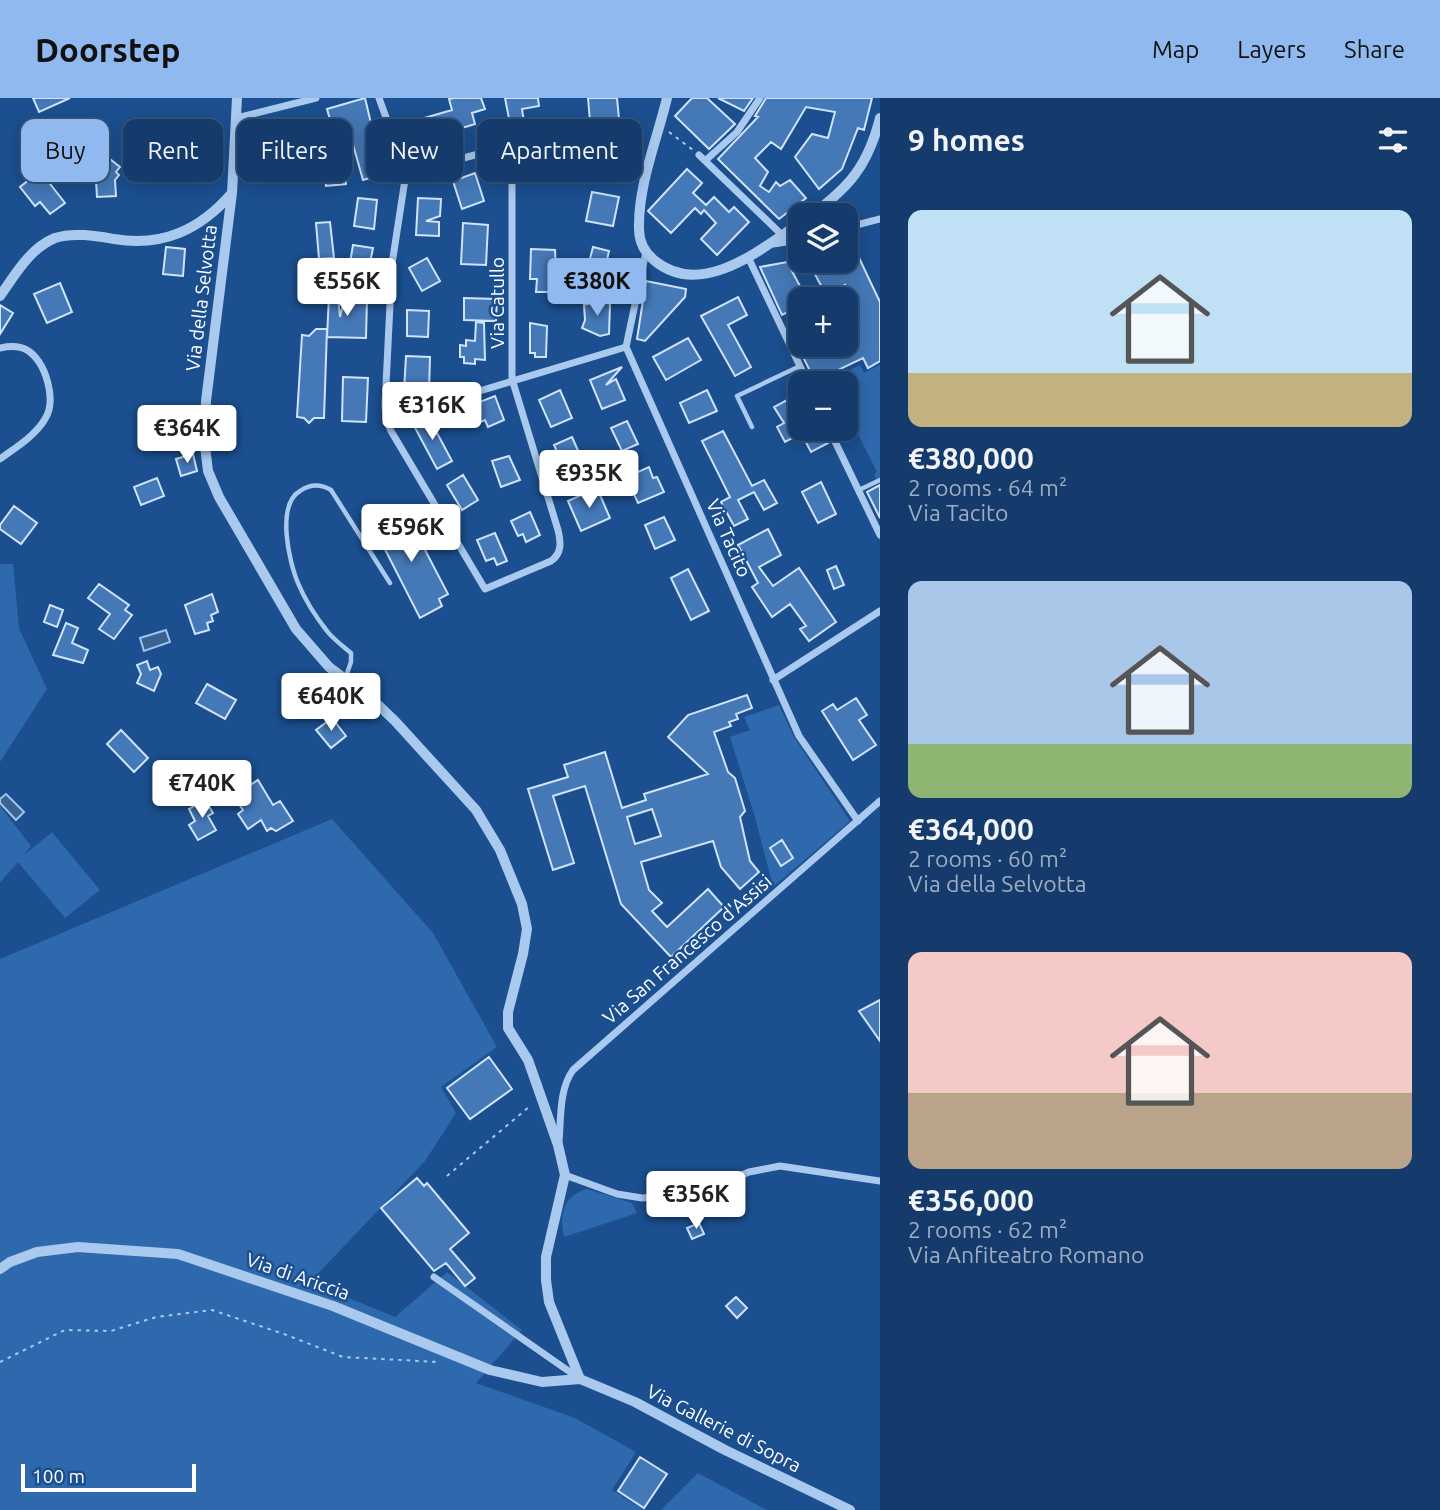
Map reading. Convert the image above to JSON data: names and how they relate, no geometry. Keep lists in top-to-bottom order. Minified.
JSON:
{"streets":{"street":["Via della Selvotta","Via Catullo","Via Tacito","Via San Francesco d'Assisi","Via di Ariccia","Via Gallerie di Sopra"]},"crossings":[["Via della Selvotta","Via San Francesco d'Assisi"],["Via Tacito","Via San Francesco d'Assisi"],["Via di Ariccia","Via Gallerie di Sopra"]],"scale_bar":"100 m","page":{"header":"Doorstep","nav":["Map","Layers","Share"],"heading":"9 homes","chip":["Buy","Rent","Filters","New","Apartment"],"list":[{"name":"€380,000","note":"2 rooms · 64 m² · Via Tacito"},{"name":"€364,000","note":"2 rooms · 60 m² · Via della Selvotta"},{"name":"€356,000","note":"2 rooms · 62 m² · Via Anfiteatro Romano"}],"map_buttons":["+","−"],"price":["€556K","€380K","€316K","€364K","€935K","€596K","€640K","€740K","€356K"],"scale":"100 m"}}
